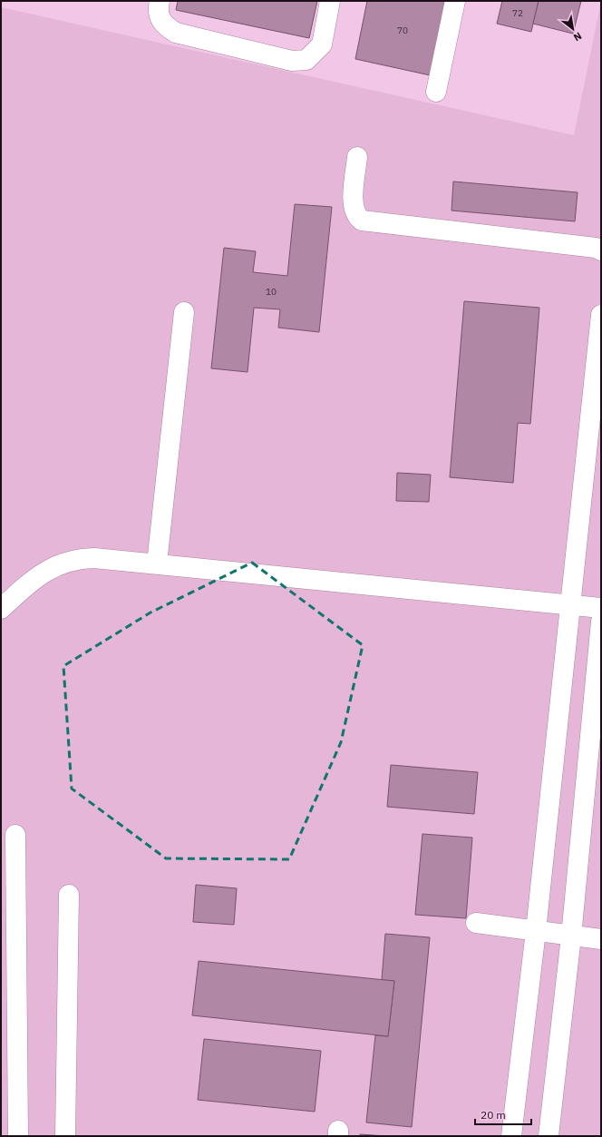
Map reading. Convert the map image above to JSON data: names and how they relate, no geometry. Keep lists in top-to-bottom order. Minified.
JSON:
{"house_numbers":["72","70","10"],"scale_bar":"20 m","north":"bottom right"}
